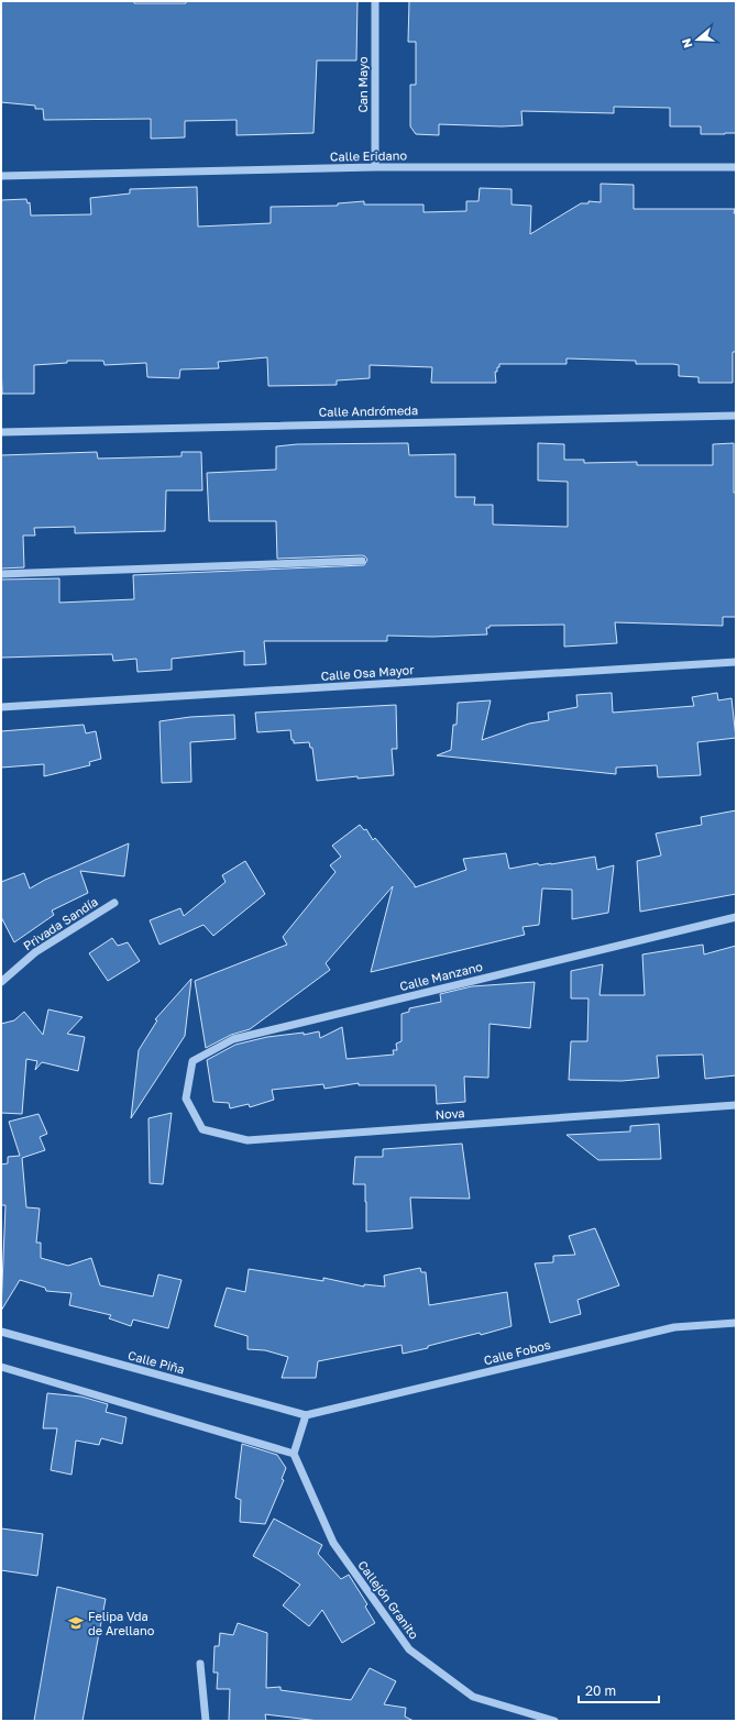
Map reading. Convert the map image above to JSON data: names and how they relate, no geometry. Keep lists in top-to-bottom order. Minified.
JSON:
{"streets":{"street":["Can Mayo","Calle Eridano","Calle Andrómeda","Calle Osa Mayor","Privada Sandía","Calle Manzano","Nova","Calle Fobos","Calle Piña","Callejón Granito"]},"crossings":[["Can Mayo","Calle Eridano"],["Calle Manzano","Nova"],["Calle Fobos","Calle Piña"]],"places":{"school or university":["Felipa Vda de Arellano"]},"scale_bar":"20 m","north":"left"}
